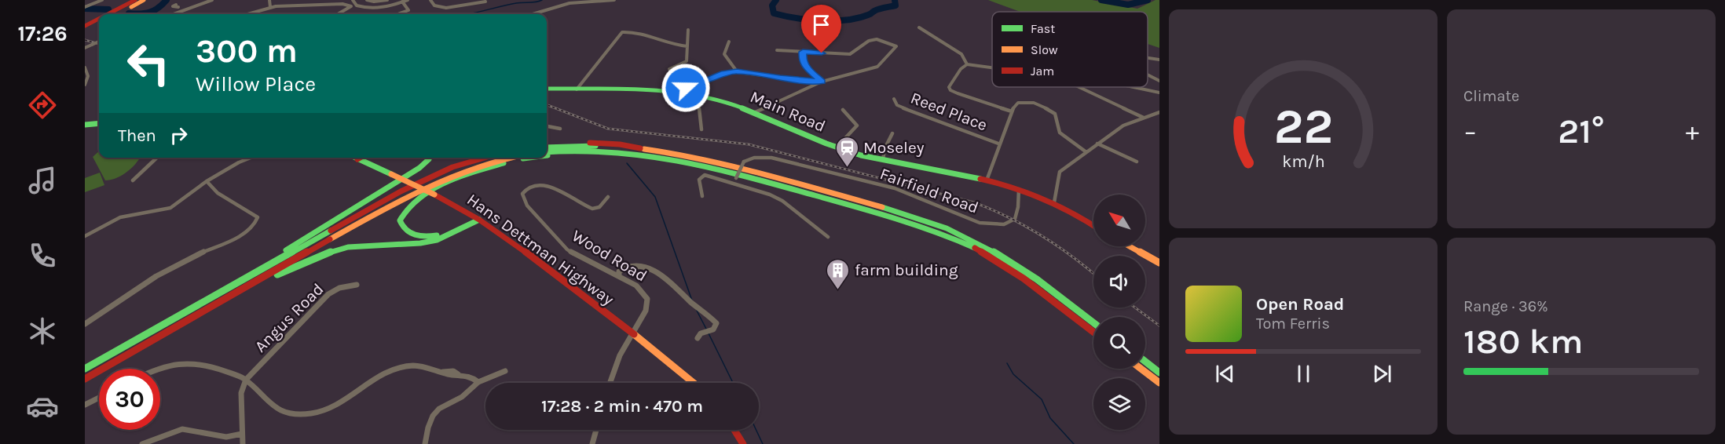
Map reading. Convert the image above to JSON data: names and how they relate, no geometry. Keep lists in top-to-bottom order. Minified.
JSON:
{"streets":{"main road":["Main Road","Hans Dettman Highway"],"street":["Reed Place","Fairfield Road","Wood Road","Angus Road"]},"crossings":[["Main Road","Fairfield Road"],["Hans Dettman Highway","Wood Road"]],"places":{"station":["Moseley"],"building":["farm building"]},"legend":["Fast","Slow","Jam"],"north":"top left","page":{"tabs":"17:26","tile":["Climate",["Range · 36%","180 km"]],"turn":["300 m","Willow Place"],"heat":["−","21°","+"],"then":"Then","song":["Open Road","Tom Ferris"],"limit":"30","trip":"17:28 · 2 min · 470 m","gauge":["22","km/h"]}}
